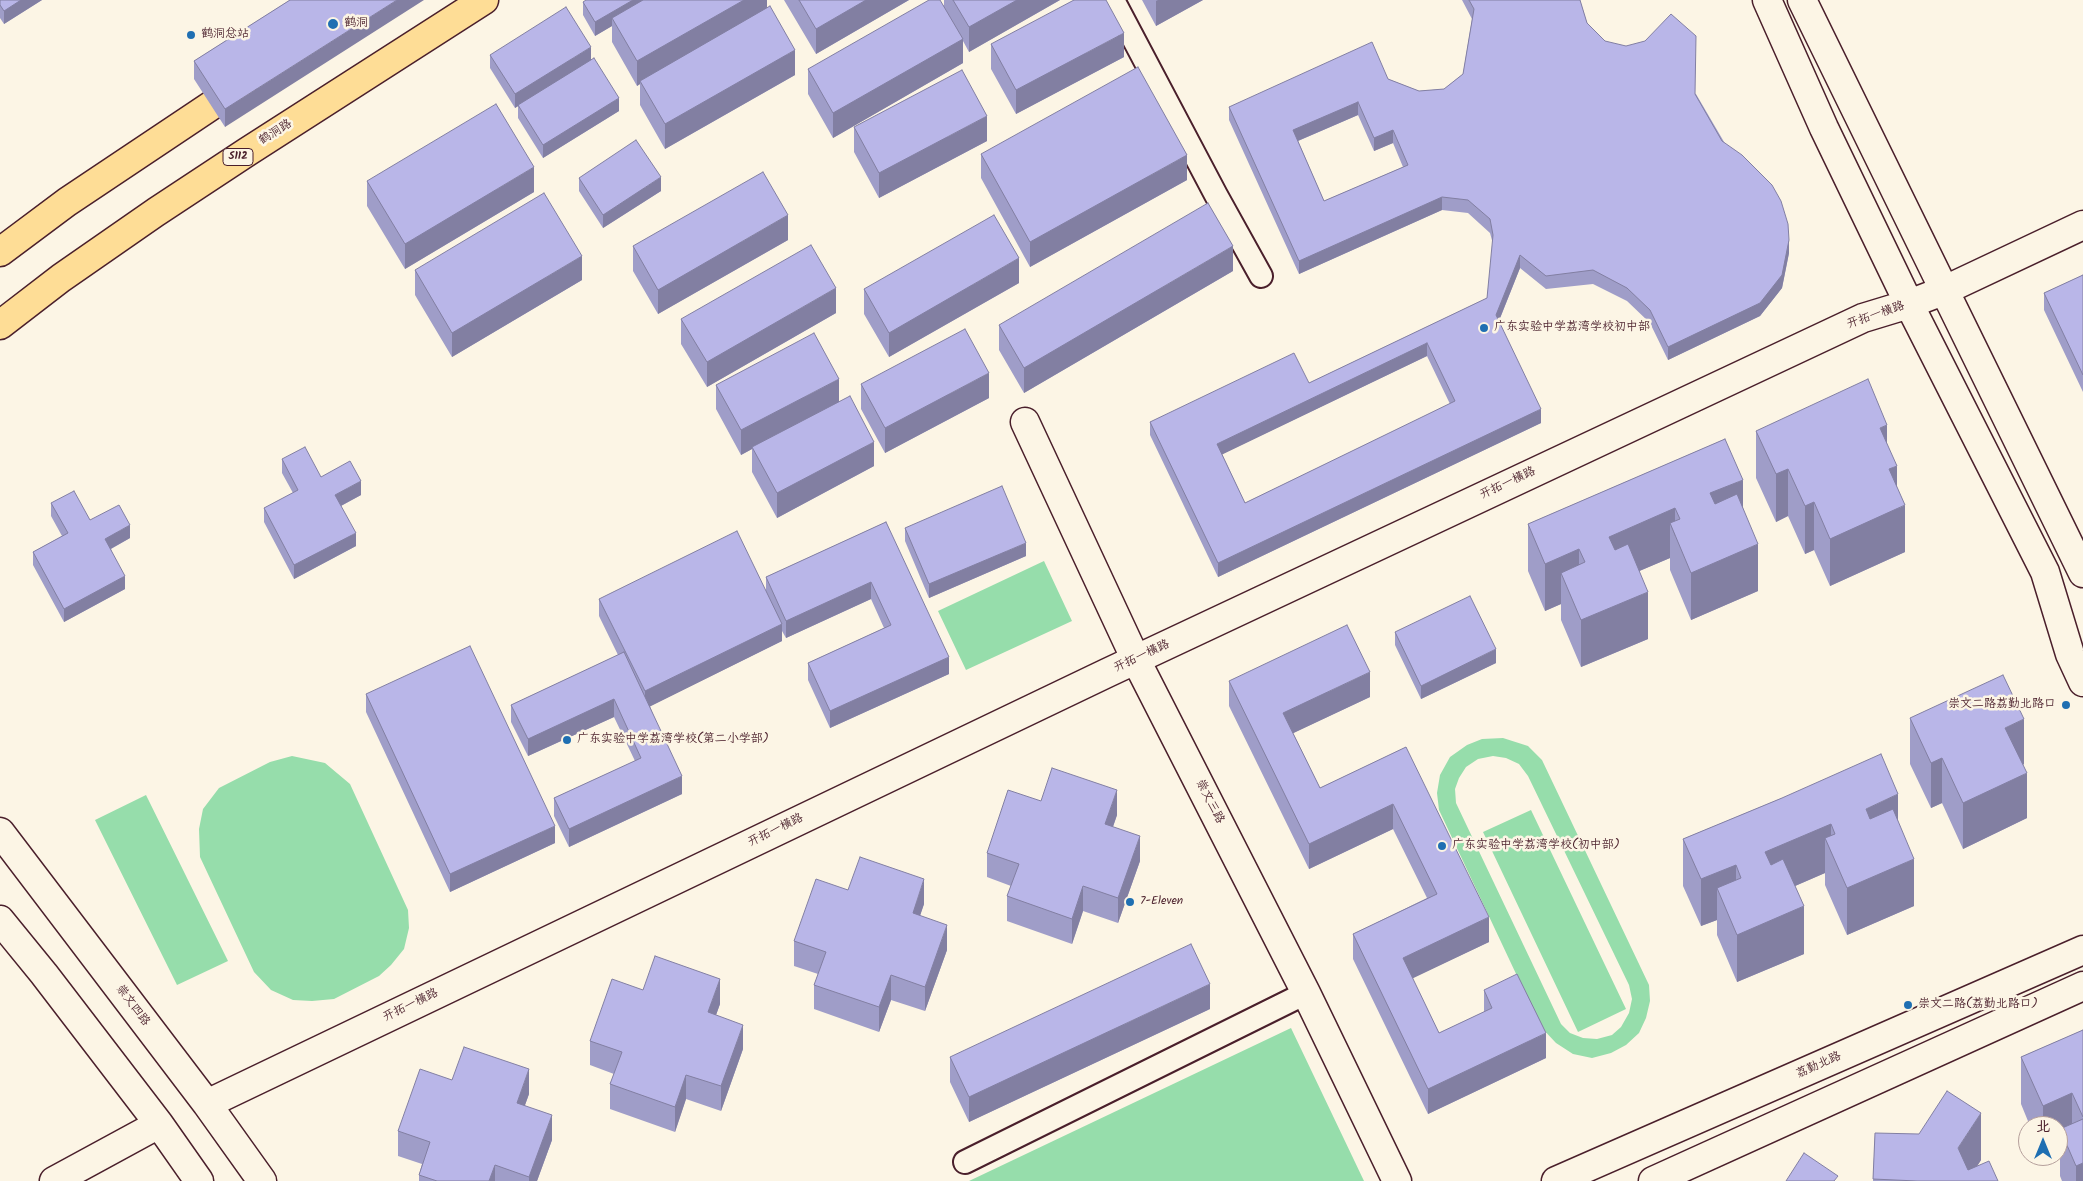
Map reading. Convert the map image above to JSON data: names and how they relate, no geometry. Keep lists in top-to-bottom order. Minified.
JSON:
{"streets":{"main road":["鹤洞路","S112","开拓一横路","崇文三路","崇文四路","荔勤北路"]},"crossings":[["开拓一横路","崇文三路"],["开拓一横路","崇文四路"]],"places":["鹤洞","鹤洞总站","广东实验中学荔湾学校初中部","崇文二路荔勤北路口","广东实验中学荔湾学校(第二小学部)","广东实验中学荔湾学校(初中部)","7-Eleven","崇文二路(荔勤北路口)"],"north":"top"}
